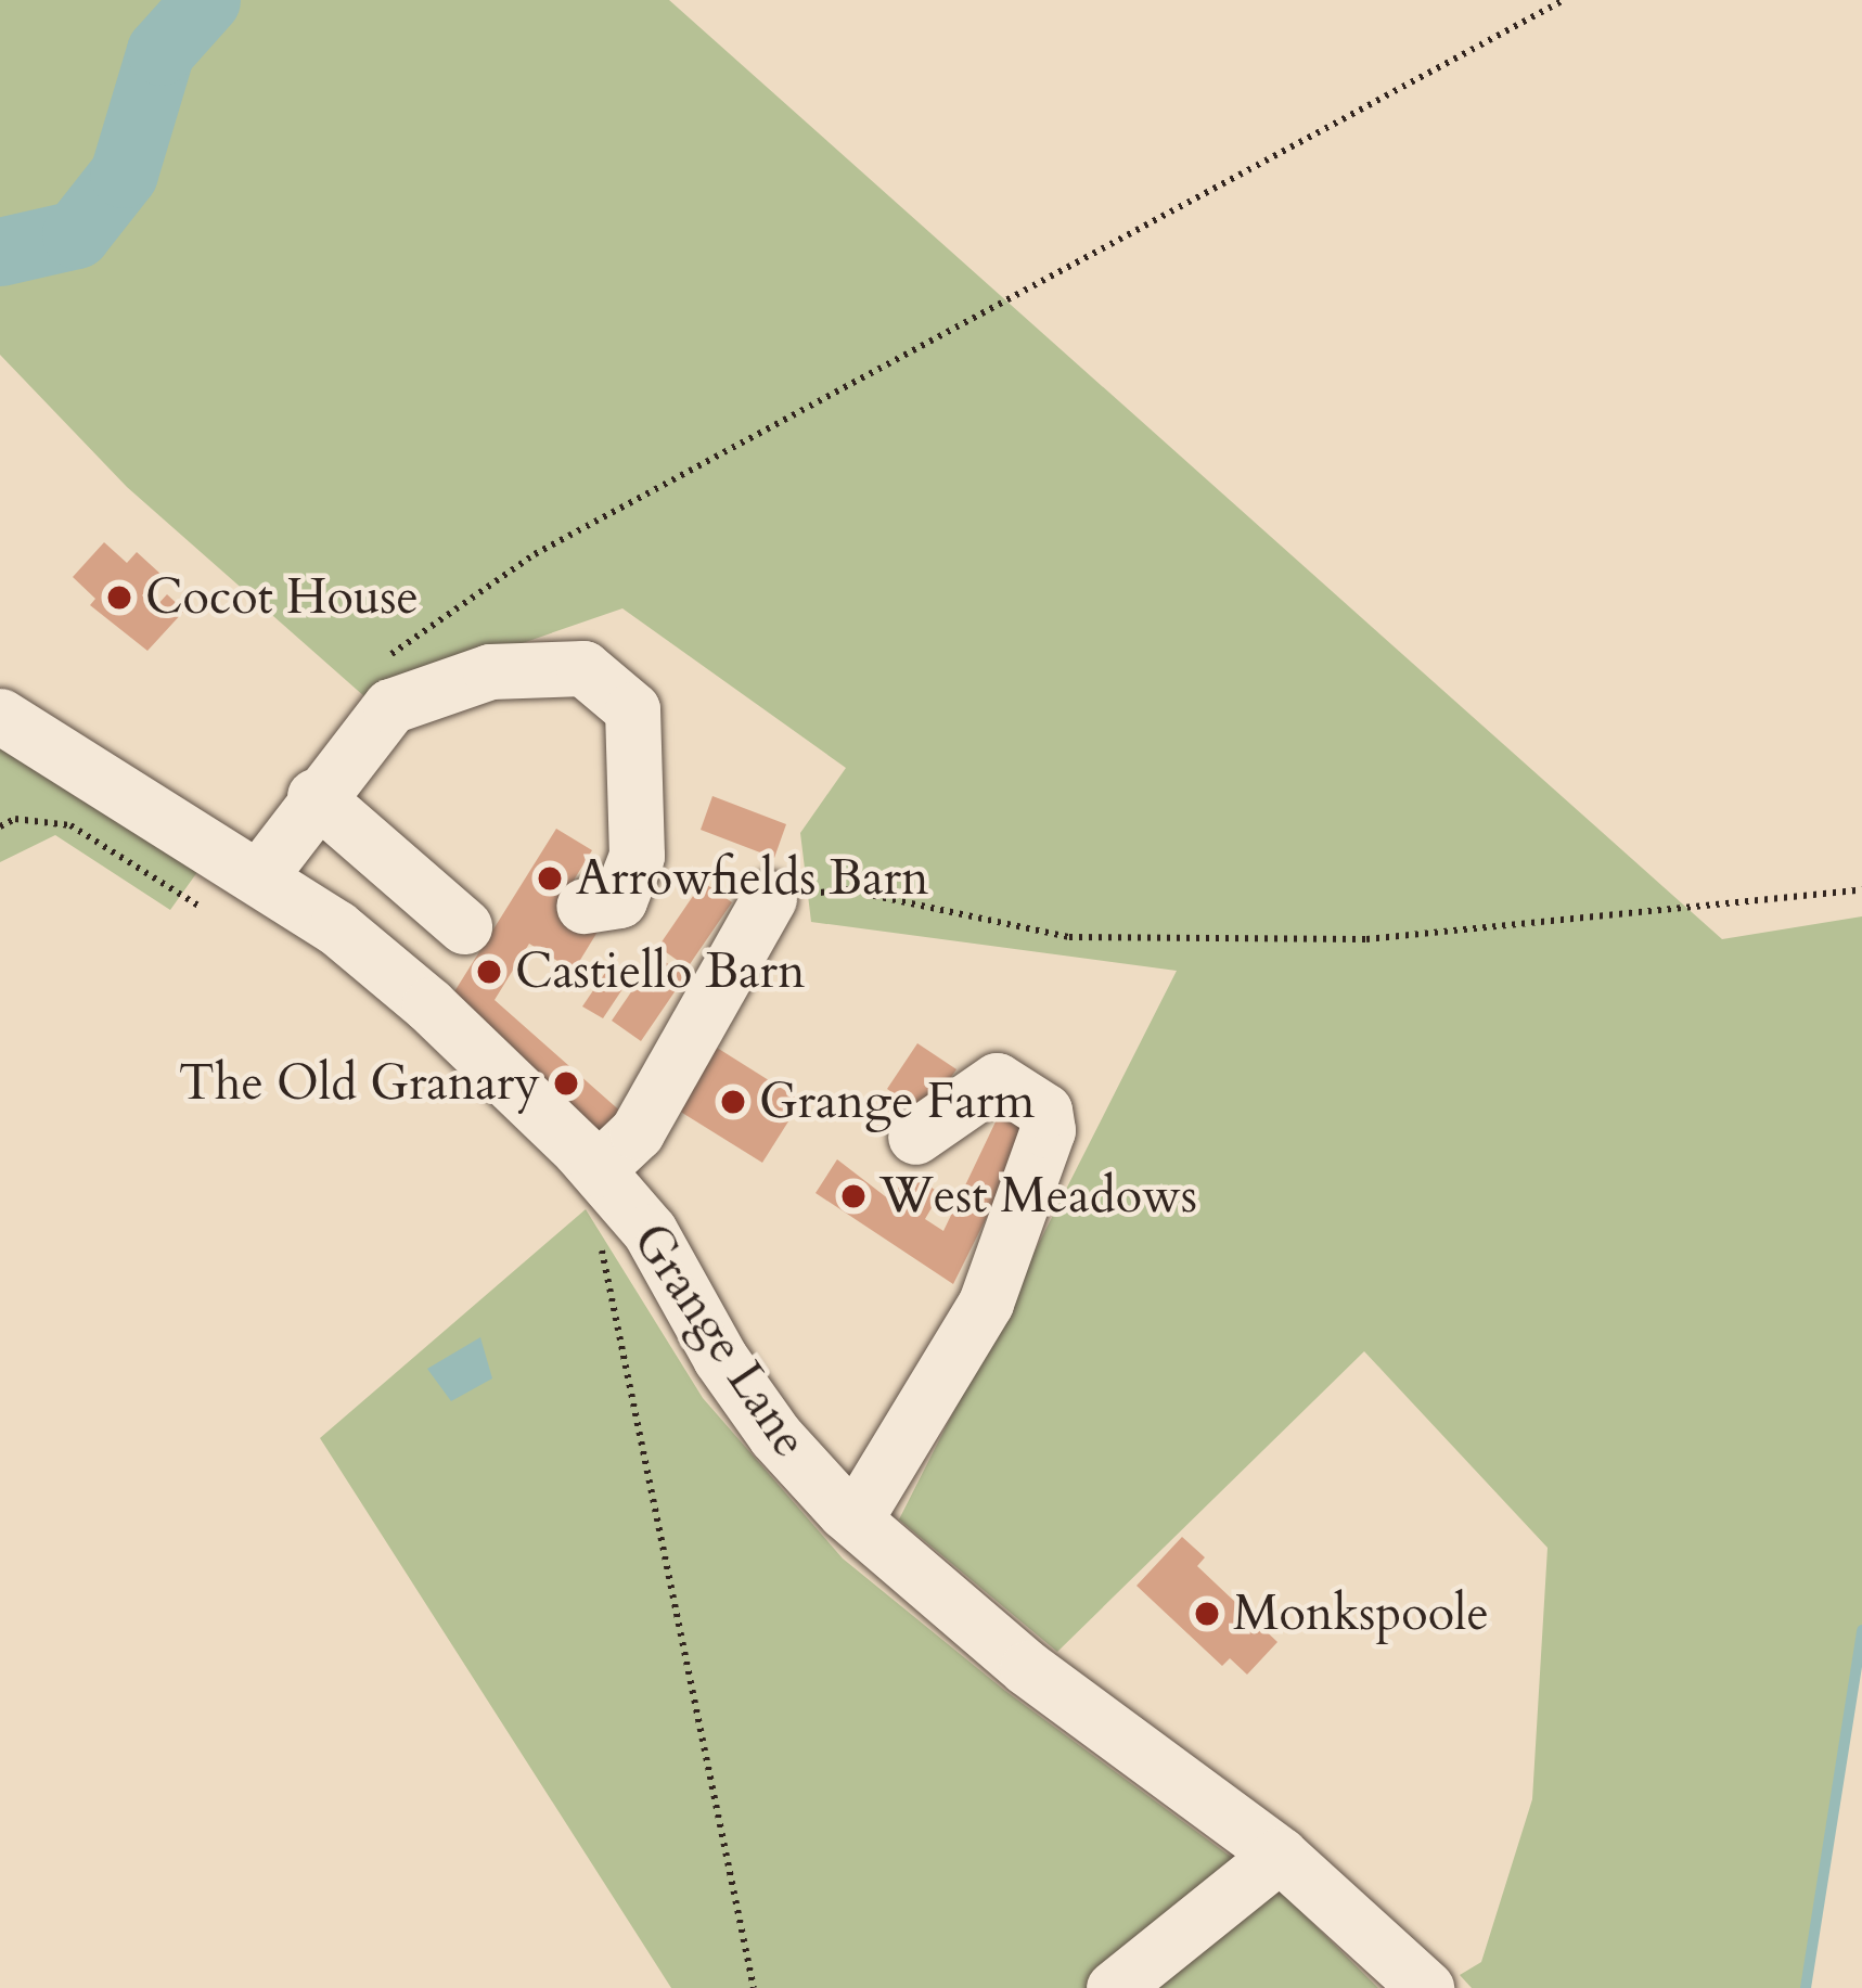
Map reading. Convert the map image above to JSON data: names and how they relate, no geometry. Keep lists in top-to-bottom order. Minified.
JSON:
{"streets":{"street":["Grange Lane"]},"places":["Cocot House","Arrowfields Barn","Castiello Barn","The Old Granary","Grange Farm","West Meadows","Monkspoole"]}
